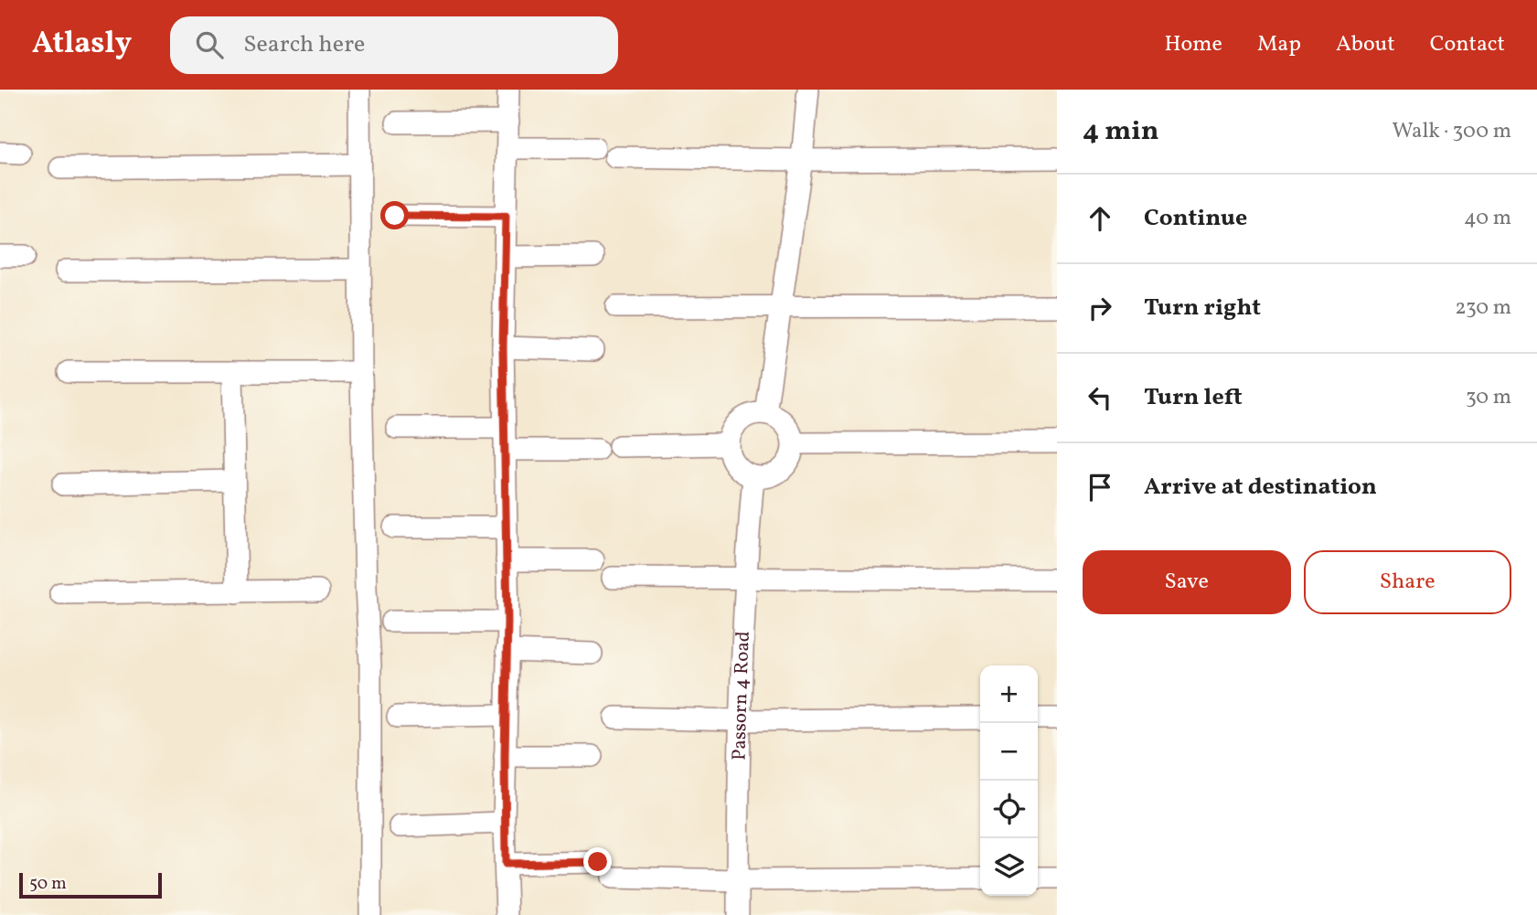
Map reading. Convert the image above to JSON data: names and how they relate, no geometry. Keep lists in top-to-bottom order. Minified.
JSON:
{"streets":{"street":["Passorn 4 Road"]},"scale_bar":"50 m","page":{"header":"Atlasly","search":"Search here","nav":["Home","Map","About","Contact"],"heading":["4 min","Walk · 300 m"],"list":[["Continue","40 m"],["Turn right","230 m"],["Turn left","30 m"],"Arrive at destination"],"buttons":["Save","Share"],"map_buttons":["+","−"],"scale":"50 m"}}
